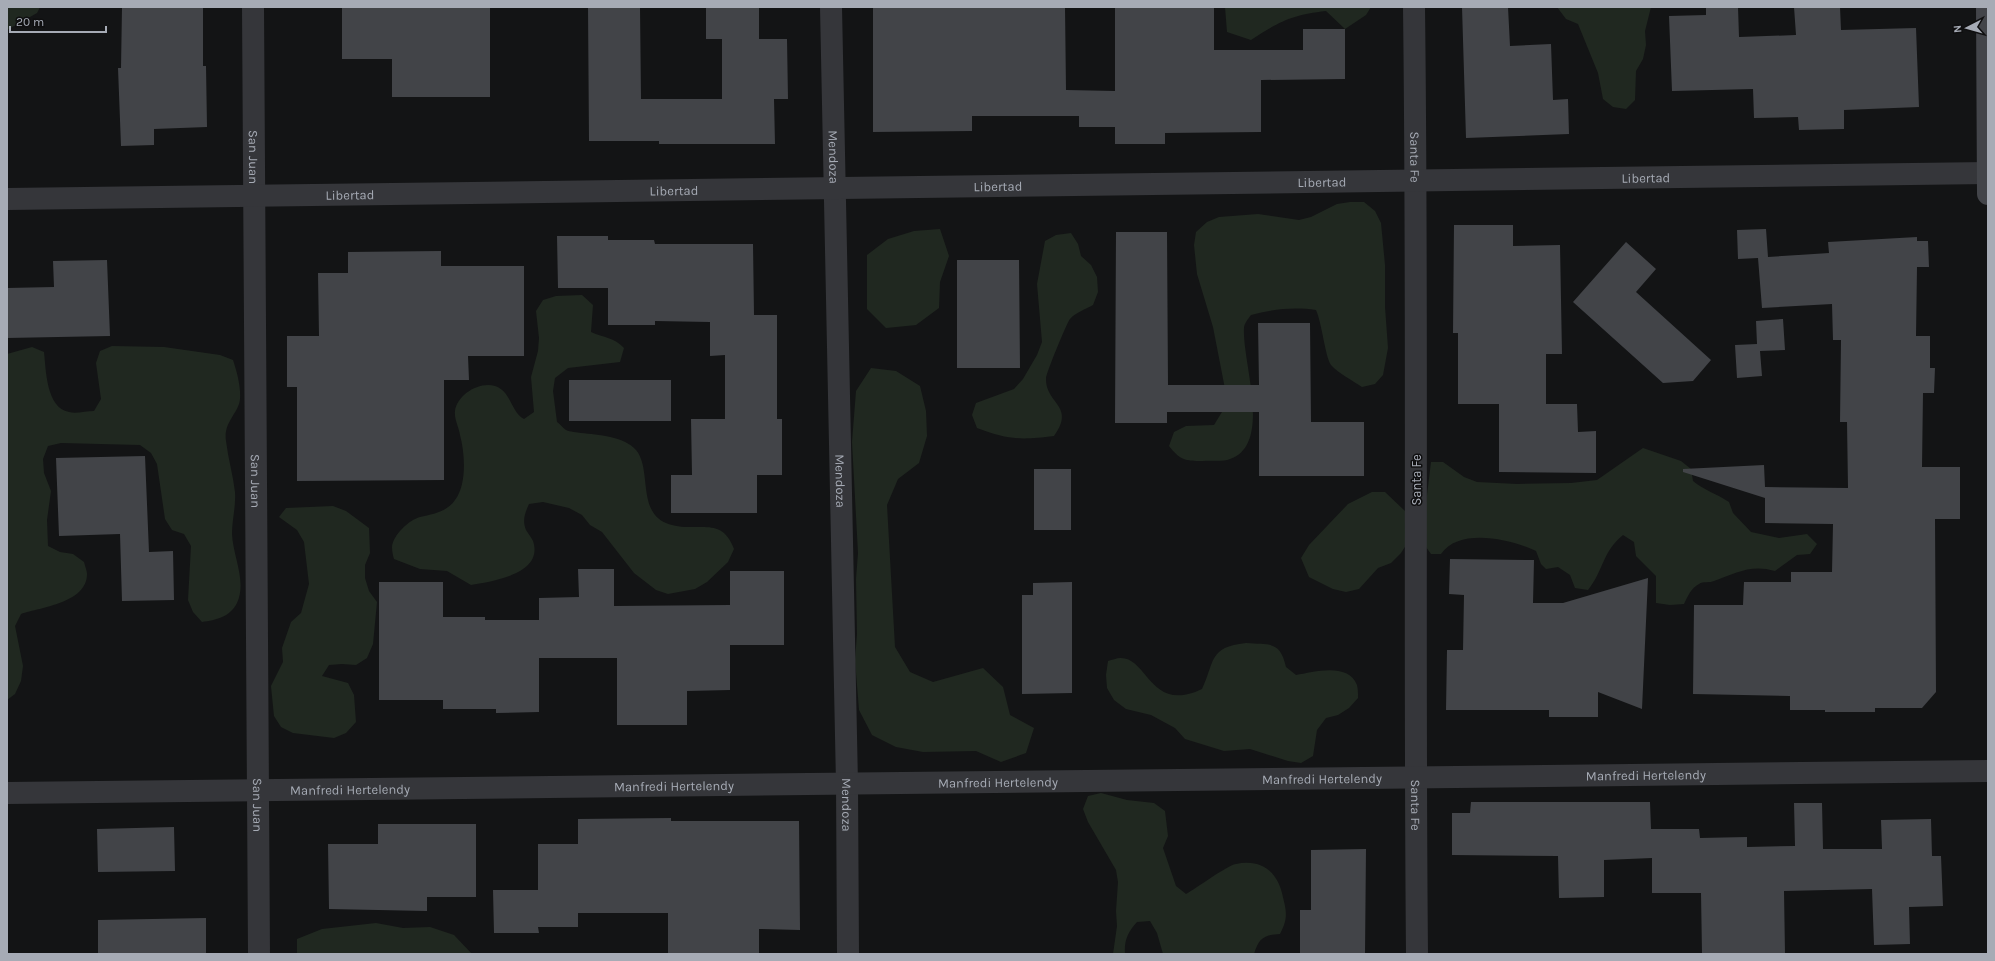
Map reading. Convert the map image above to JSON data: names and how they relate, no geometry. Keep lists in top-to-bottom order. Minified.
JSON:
{"streets":{"street":["Santa Fe","San Juan","Mendoza","Libertad","Manfredi Hertelendy"]},"crossings":[["Santa Fe","Libertad"],["Santa Fe","Manfredi Hertelendy"],["San Juan","Libertad"],["San Juan","Manfredi Hertelendy"],["Mendoza","Libertad"],["Mendoza","Manfredi Hertelendy"]],"scale_bar":"20 m","north":"left"}
